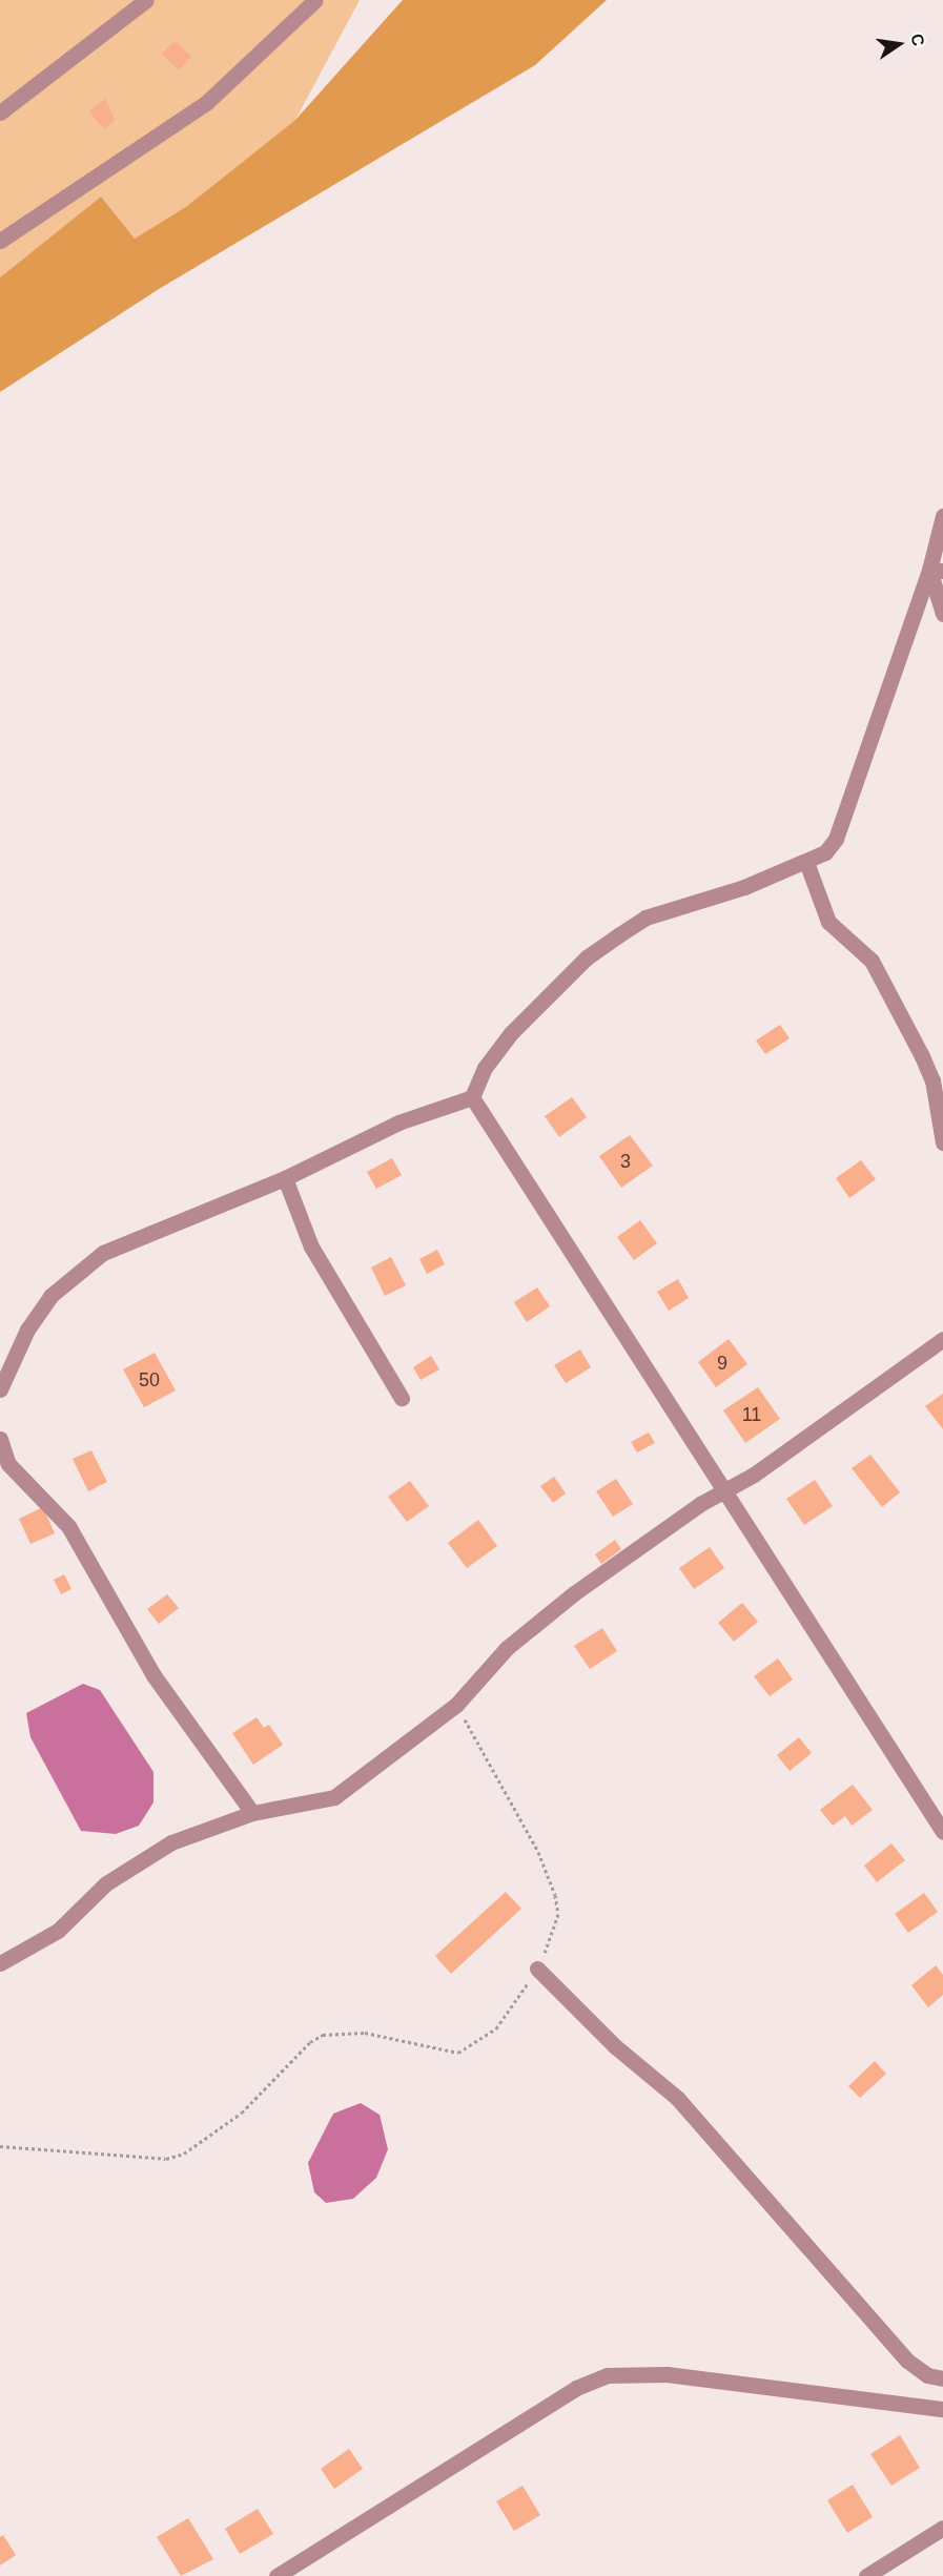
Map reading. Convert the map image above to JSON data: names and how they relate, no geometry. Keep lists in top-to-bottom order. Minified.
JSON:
{"house_numbers":["3","9","50","11"],"north":"right"}
